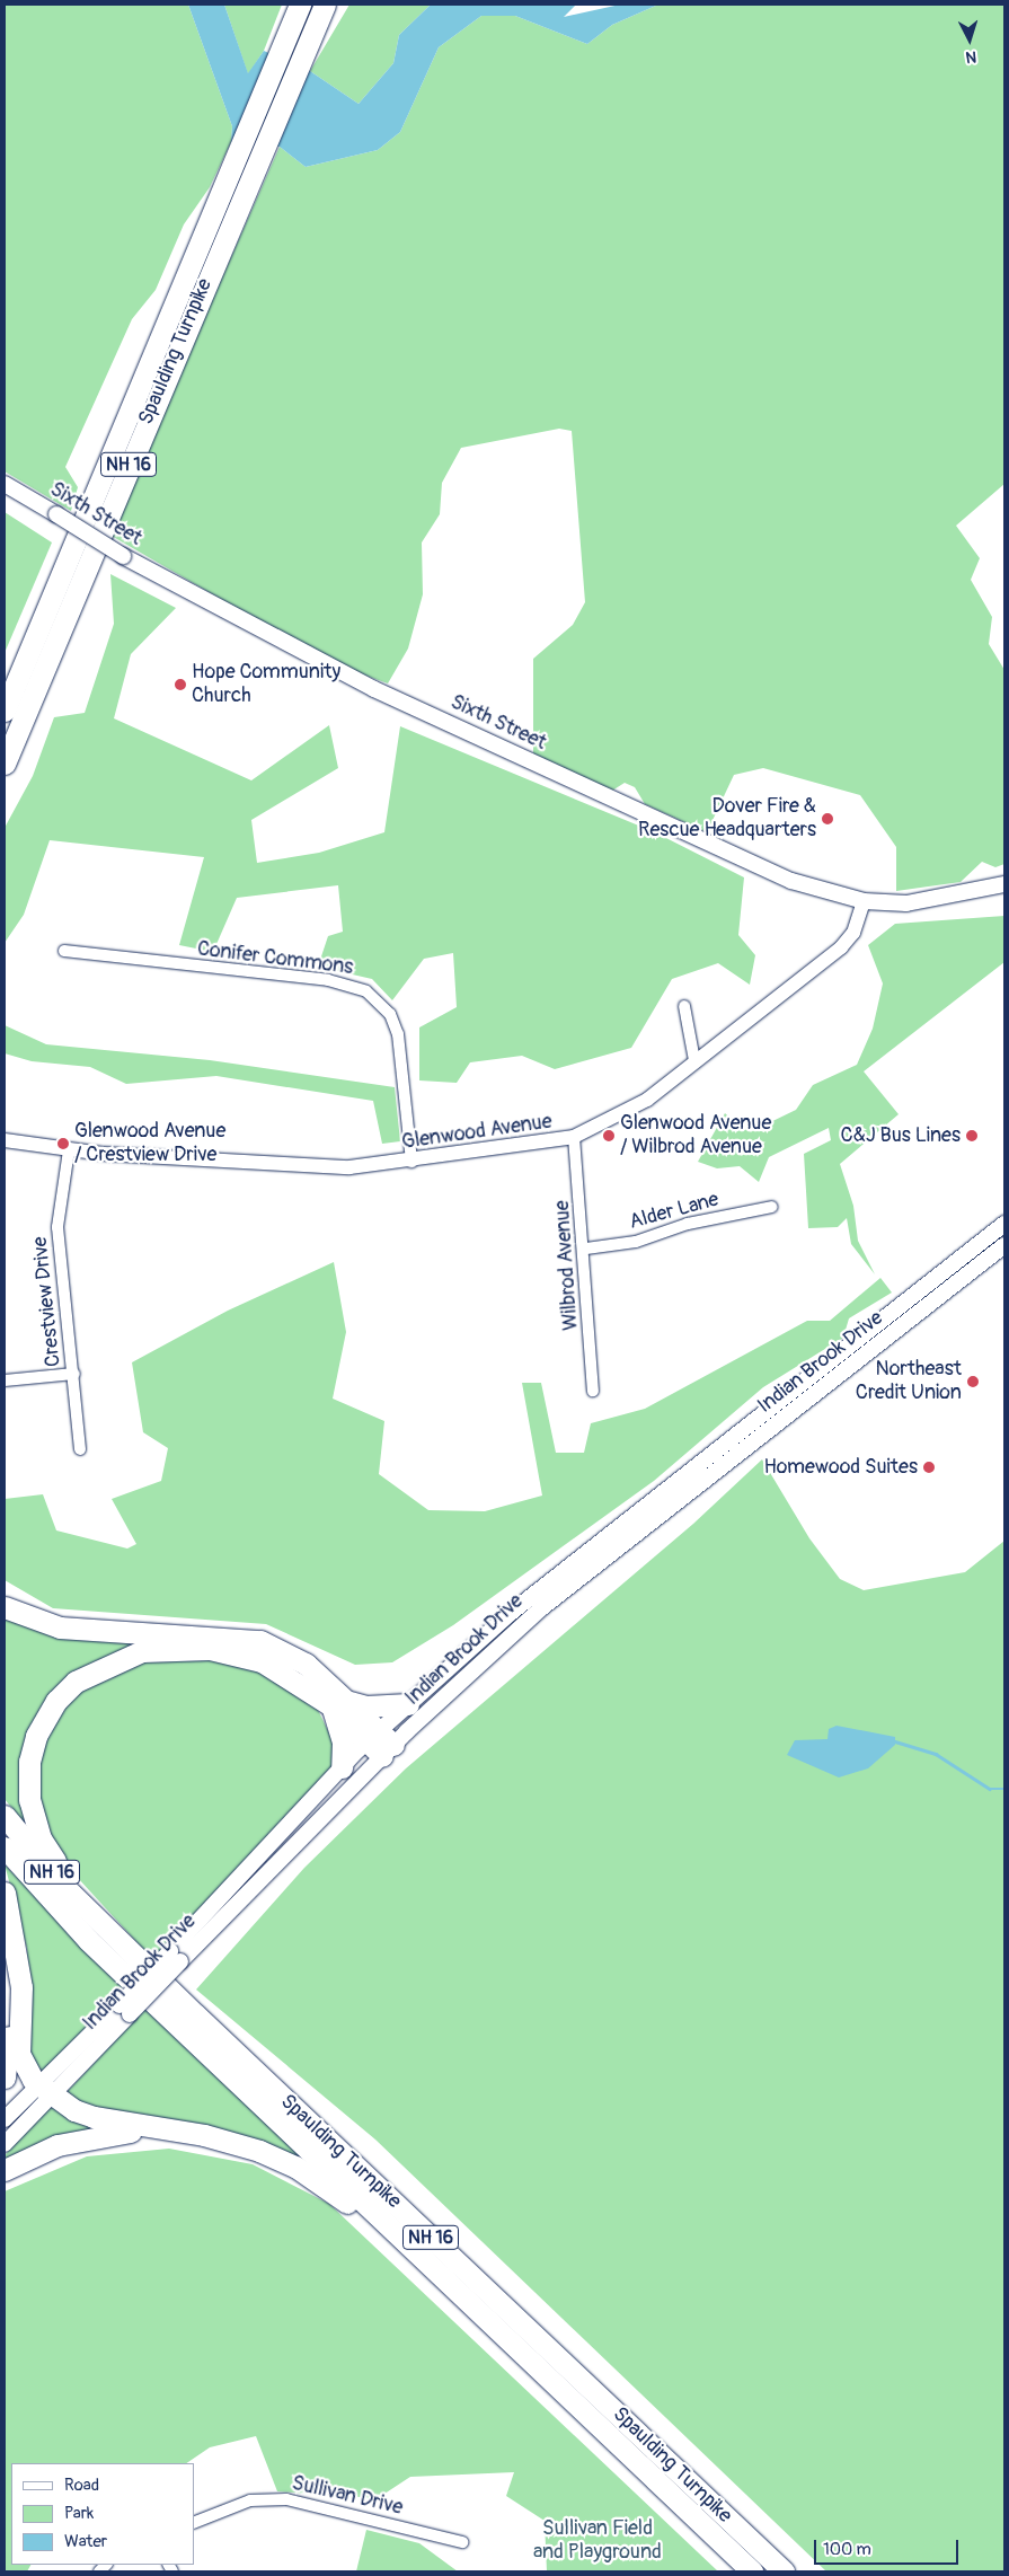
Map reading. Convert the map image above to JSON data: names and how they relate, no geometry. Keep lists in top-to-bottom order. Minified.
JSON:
{"streets":{"highway":["Spaulding Turnpike","NH 16"],"main road":["Sixth Street","Indian Brook Drive"],"street":["Conifer Commons","Glenwood Avenue","Alder Lane","Wilbrod Avenue","Crestview Drive","Sullivan Drive"]},"crossings":[["Sixth Street","Glenwood Avenue"],["Conifer Commons","Glenwood Avenue"],["Glenwood Avenue","Wilbrod Avenue"],["Glenwood Avenue","Crestview Drive"],["Alder Lane","Wilbrod Avenue"]],"parks":["Sullivan Field and Playground"],"places":["Hope Community Church","Dover Fire & Rescue Headquarters","Glenwood Avenue / Wilbrod Avenue","C&J Bus Lines","Glenwood Avenue / Crestview Drive","Northeast Credit Union","Homewood Suites"],"legend":["Road","Park","Water"],"scale_bar":"100 m","north":"bottom"}
